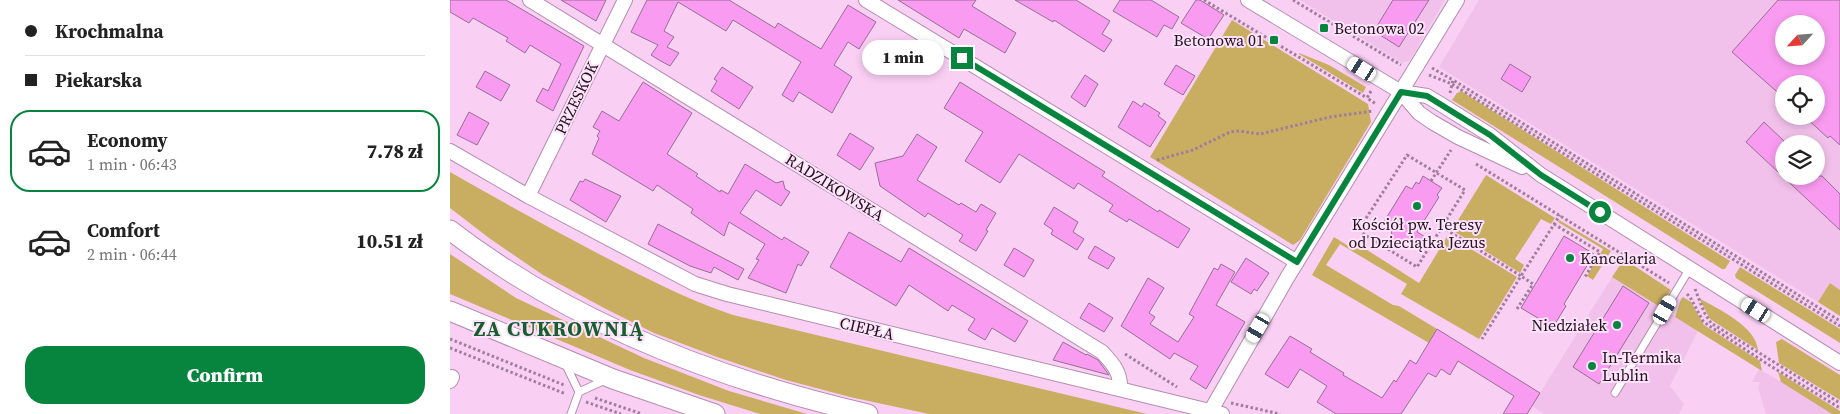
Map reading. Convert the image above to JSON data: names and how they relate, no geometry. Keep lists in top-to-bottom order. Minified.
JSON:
{"streets":{"street":["PRZESKOK","RADZIKOWSKA","CIEPŁA"]},"crossings":[["PRZESKOK","RADZIKOWSKA"],["PRZESKOK","CIEPŁA"],["RADZIKOWSKA","CIEPŁA"]],"districts":["ZA CUKROWNIĄ"],"places":{"transit":["Betonowa 02","Betonowa 01"],"other":["Kościół pw. Teresy od Dzieciątka Jezus","Kancelaria","Niedziałek","In-Termika Lublin"]},"north":"bottom left","page":{"banner":["Krochmalna","Piekarska"],"bubble":"1 min","list":[{"name":"Economy","note":"1 min · 06:43","value":"7.78 zł"},{"name":"Comfort","note":"2 min · 06:44","value":"10.51 zł"}],"buttons":"Confirm"}}
